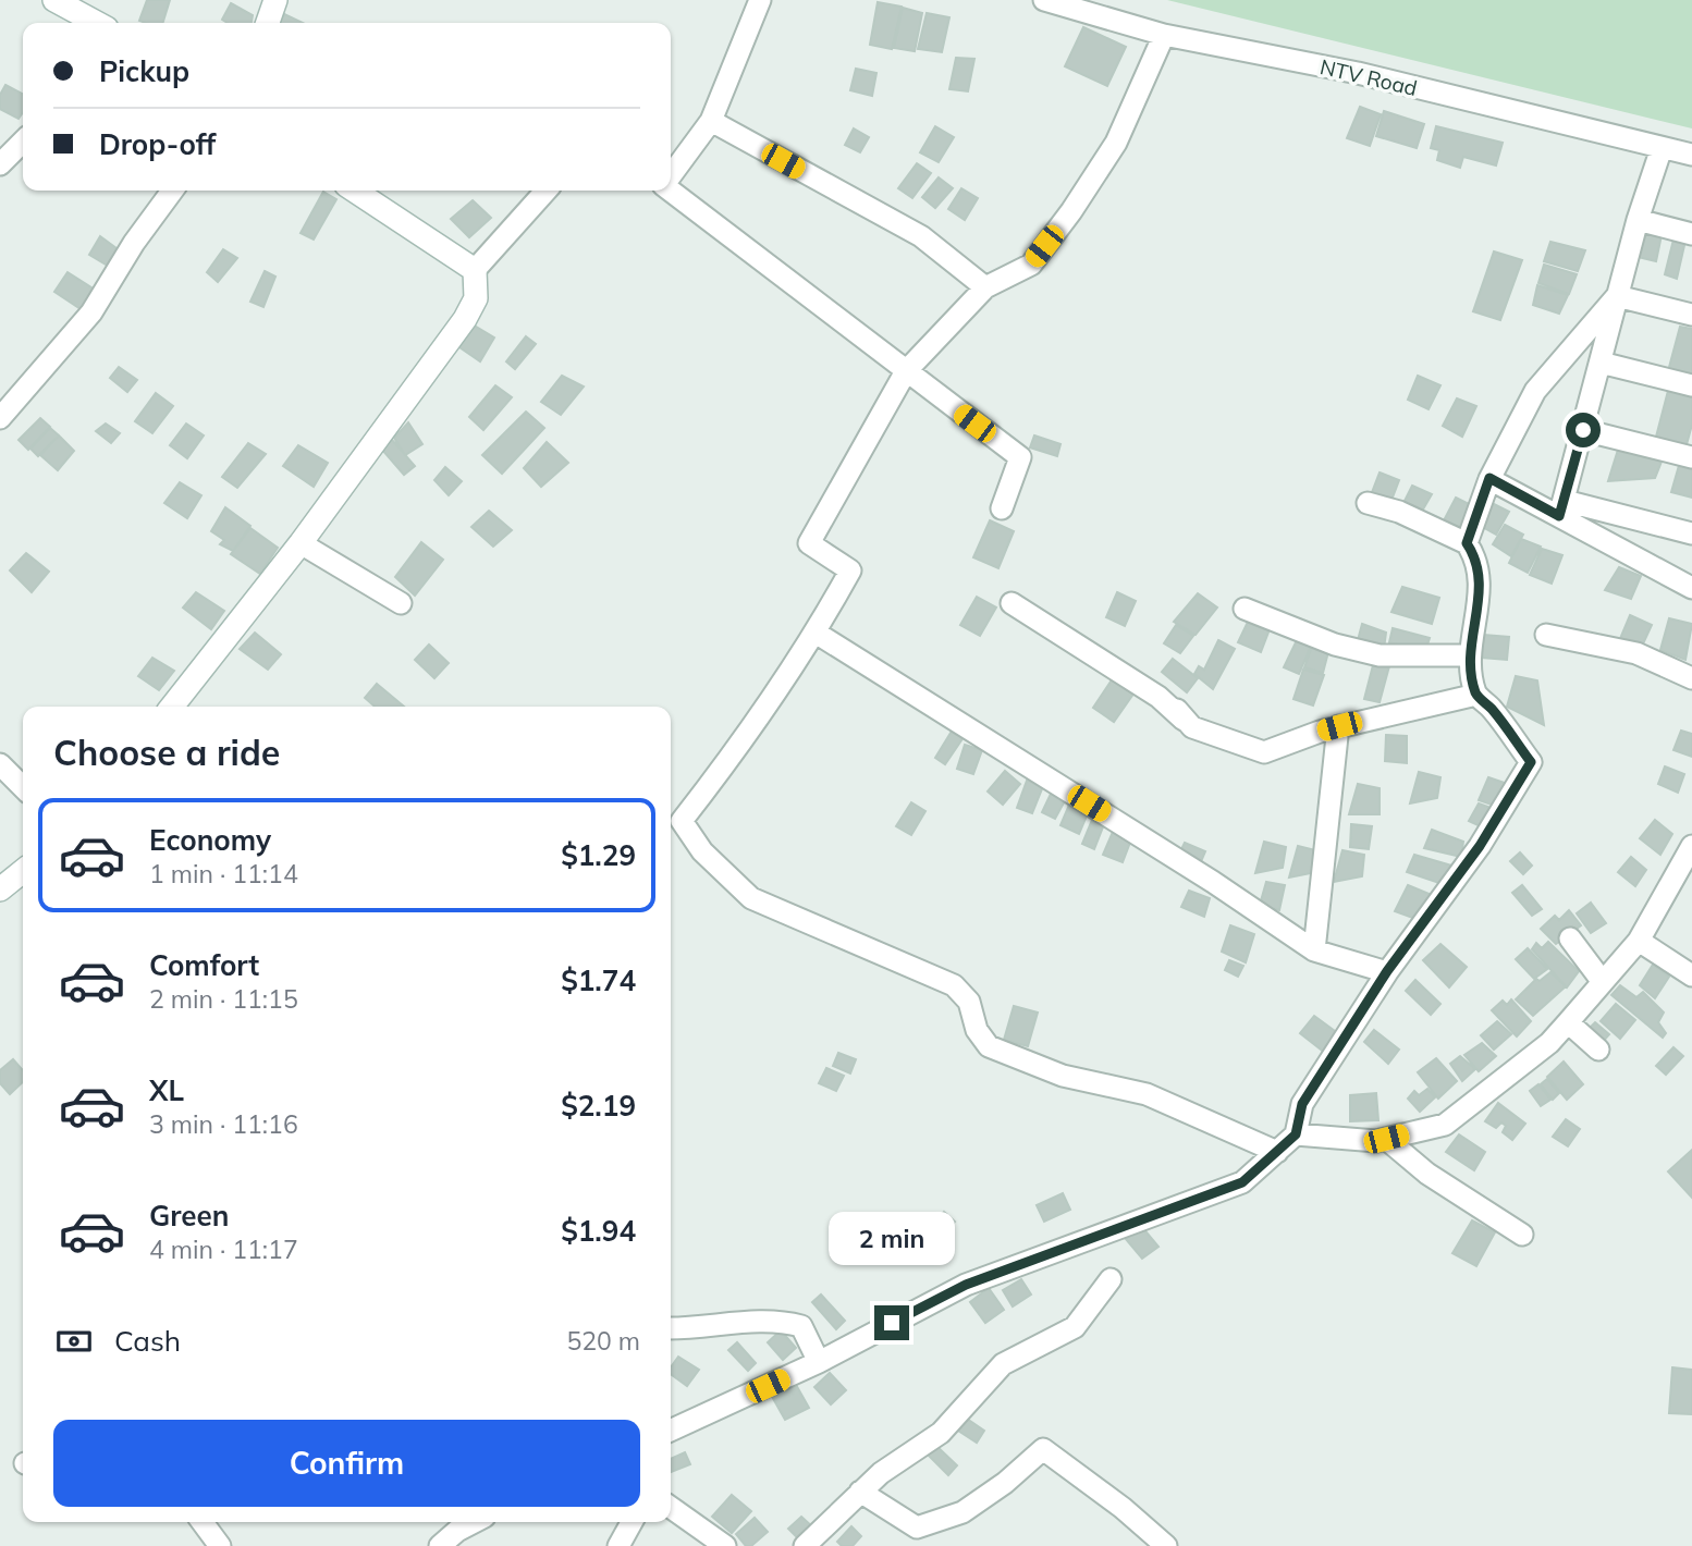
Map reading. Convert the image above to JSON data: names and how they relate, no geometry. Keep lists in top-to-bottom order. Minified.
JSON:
{"streets":{"street":["NTV Road"]},"page":{"banner":["Pickup","Drop-off"],"heading":"Choose a ride","list":[{"name":"Economy","note":"1 min · 11:14","value":"$1.29"},{"name":"Comfort","note":"2 min · 11:15","value":"$1.74"},{"name":"XL","note":"3 min · 11:16","value":"$2.19"},{"name":"Green","note":"4 min · 11:17","value":"$1.94"}],"bubble":"2 min","pay":["Cash","520 m"],"buttons":"Confirm"}}
